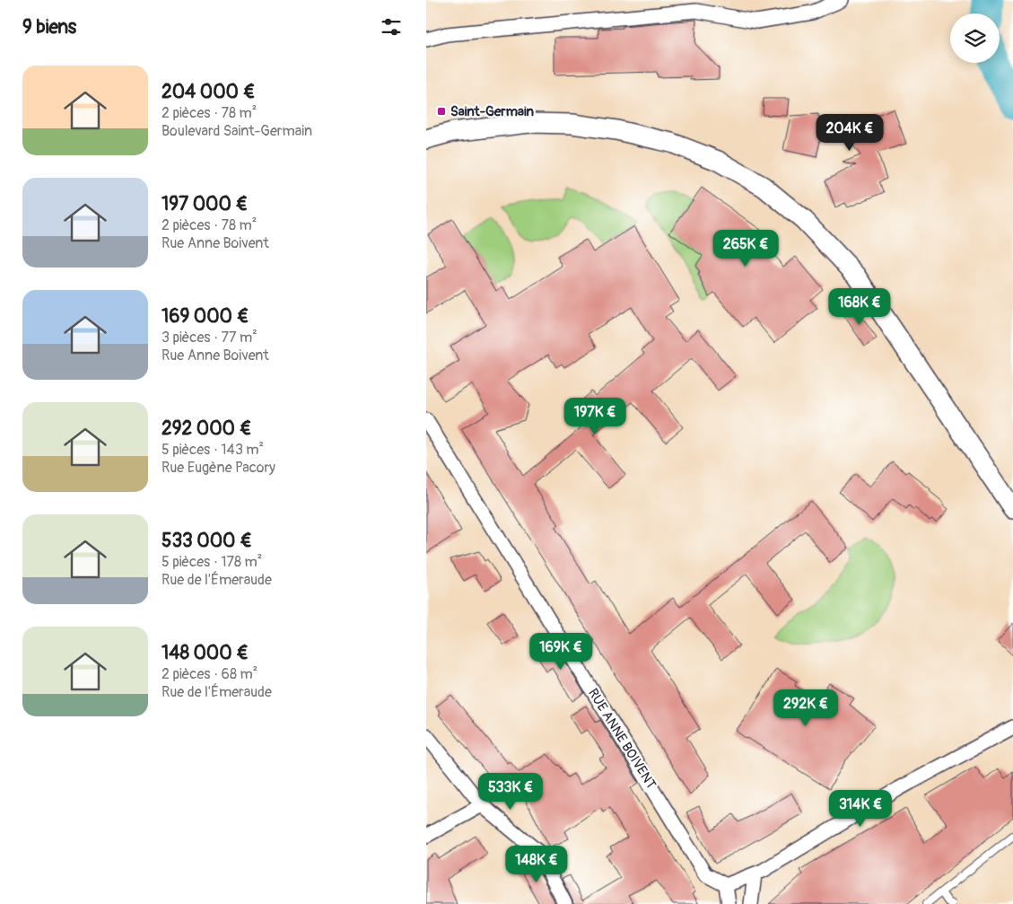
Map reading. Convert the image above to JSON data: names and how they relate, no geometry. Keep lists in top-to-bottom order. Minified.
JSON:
{"streets":{"street":["RUE ANNE BOIVENT"]},"places":{"transit":["Saint-Germain"]},"page":{"heading":"9 biens","list":[{"name":"204 000 €","note":"2 pièces · 78 m² · Boulevard Saint-Germain"},{"name":"197 000 €","note":"2 pièces · 78 m² · Rue Anne Boivent"},{"name":"169 000 €","note":"3 pièces · 77 m² · Rue Anne Boivent"},{"name":"292 000 €","note":"5 pièces · 143 m² · Rue Eugène Pacory"},{"name":"533 000 €","note":"5 pièces · 178 m² · Rue de l'Émeraude"},{"name":"148 000 €","note":"2 pièces · 68 m² · Rue de l'Émeraude"}],"price":["204K €","265K €","168K €","197K €","169K €","292K €","533K €","314K €","148K €"]}}
